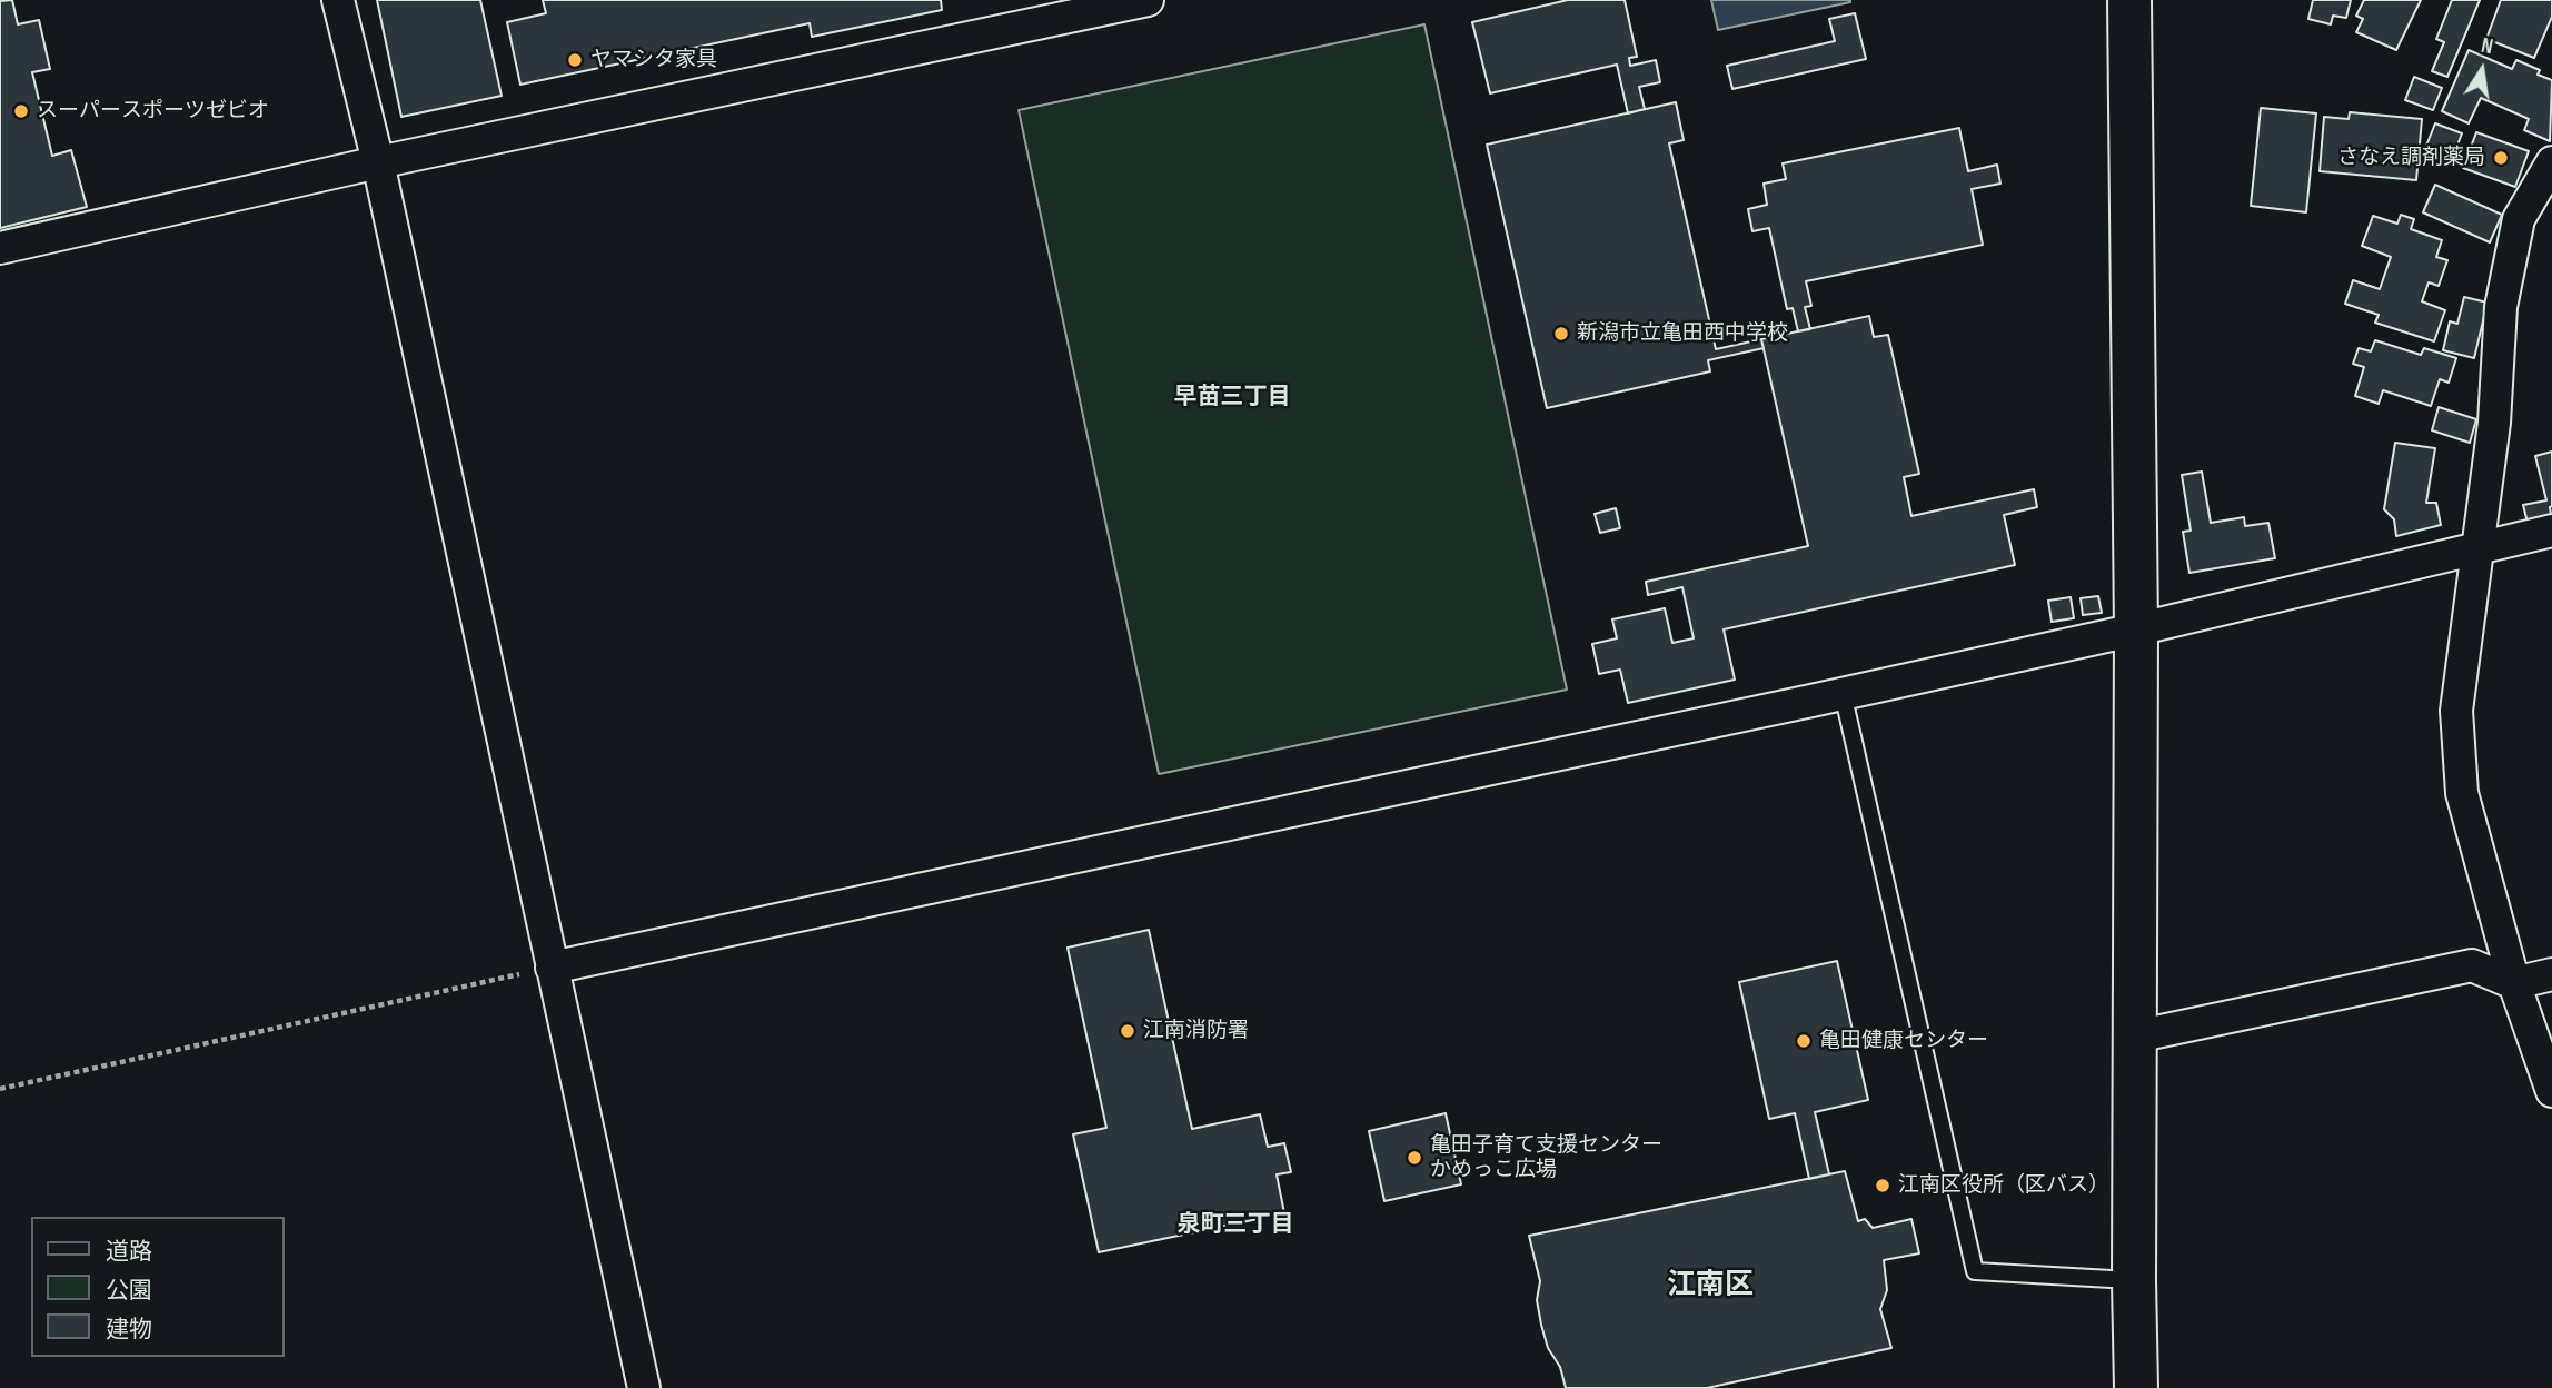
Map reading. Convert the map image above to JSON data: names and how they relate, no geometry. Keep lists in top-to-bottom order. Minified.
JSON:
{"districts":["早苗三丁目","泉町三丁目","江南区"],"places":["ヤマシタ家具","スーパースポーツゼビオ","さなえ調剤薬局","新潟市立亀田西中学校","江南消防署","亀田健康センター","亀田子育て支援センター かめっこ広場","江南区役所（区バス）"],"legend":["道路","公園","建物"],"north":"top"}
